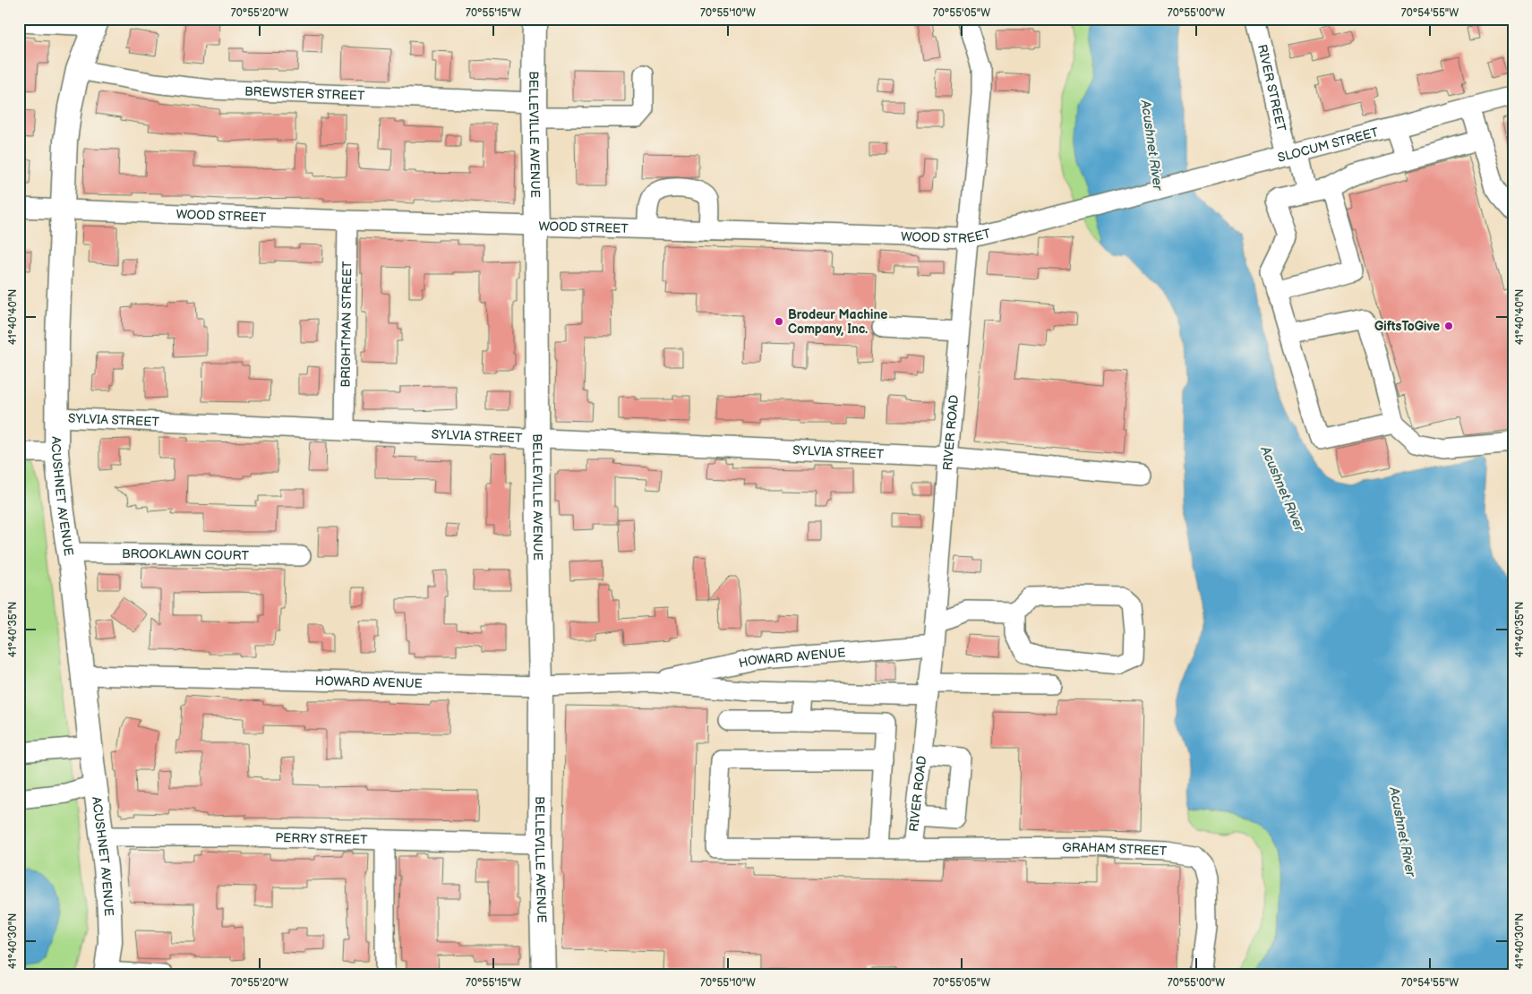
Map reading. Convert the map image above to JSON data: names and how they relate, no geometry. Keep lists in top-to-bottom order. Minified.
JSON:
{"streets":{"main road":["BELLEVILLE AVENUE","ACUSHNET AVENUE"],"street":["RIVER STREET","BREWSTER STREET","SLOCUM STREET","WOOD STREET","BRIGHTMAN STREET","SYLVIA STREET","RIVER ROAD","BROOKLAWN COURT","HOWARD AVENUE","PERRY STREET","GRAHAM STREET"]},"crossings":[["RIVER STREET","SLOCUM STREET"],["BREWSTER STREET","BELLEVILLE AVENUE"],["BREWSTER STREET","ACUSHNET AVENUE"],["BELLEVILLE AVENUE","WOOD STREET"],["BELLEVILLE AVENUE","SYLVIA STREET"],["BELLEVILLE AVENUE","HOWARD AVENUE"],["BELLEVILLE AVENUE","PERRY STREET"],["SLOCUM STREET","WOOD STREET"],["WOOD STREET","BRIGHTMAN STREET"],["WOOD STREET","RIVER ROAD"],["WOOD STREET","ACUSHNET AVENUE"],["BRIGHTMAN STREET","SYLVIA STREET"],["SYLVIA STREET","RIVER ROAD"],["SYLVIA STREET","ACUSHNET AVENUE"],["RIVER ROAD","HOWARD AVENUE"],["RIVER ROAD","GRAHAM STREET"],["ACUSHNET AVENUE","BROOKLAWN COURT"],["ACUSHNET AVENUE","HOWARD AVENUE"],["ACUSHNET AVENUE","PERRY STREET"]],"water":["Acushnet River"],"places":["Brodeur Machine Company, Inc.","GiftsToGive"],"coordinates":["70°55'20\"W","70°55'15\"W","70°55'10\"W","70°55'05\"W","70°55'00\"W","70°54'55\"W","41°40'40\"N","41°40'35\"N","41°40'30\"N"]}
